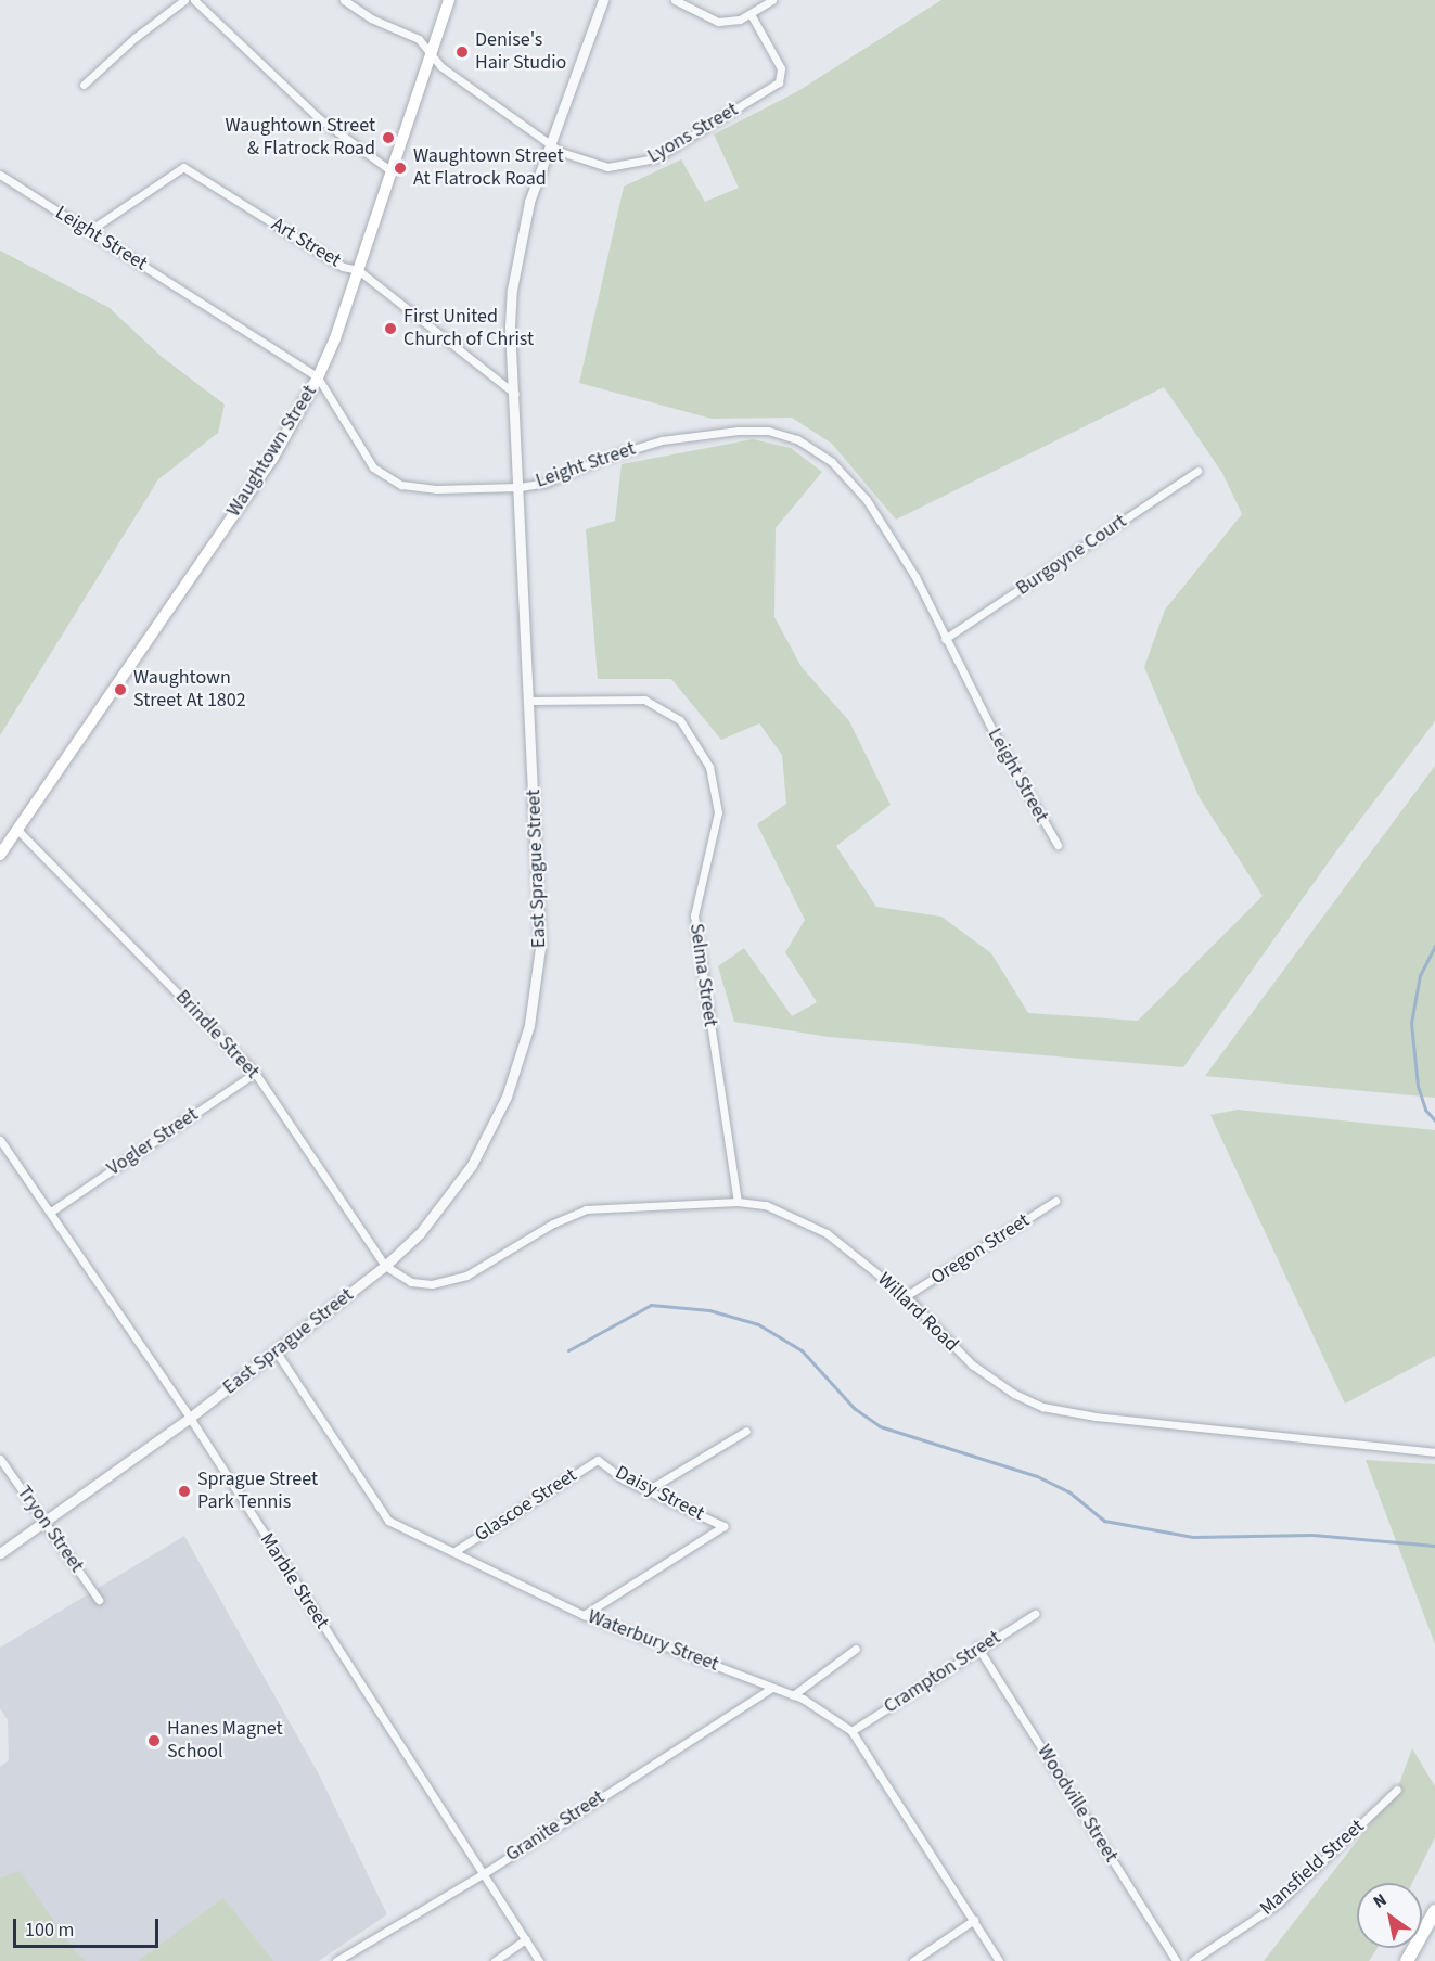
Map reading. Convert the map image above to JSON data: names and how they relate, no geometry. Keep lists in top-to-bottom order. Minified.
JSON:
{"streets":{"main road":["Waughtown Street"],"street":["Lyons Street","Leight Street","Art Street","Burgoyne Court","East Sprague Street","Selma Street","Brindle Street","Vogler Street","Oregon Street","Willard Road","Daisy Street","Glascoe Street","Tryon Street","Marble Street","Waterbury Street","Crampton Street","Woodville Street","Granite Street","Mansfield Street"]},"crossings":[["Lyons Street","Waughtown Street"],["Lyons Street","East Sprague Street"],["Leight Street","Art Street"],["Leight Street","Waughtown Street"],["Leight Street","Burgoyne Court"],["Leight Street","East Sprague Street"],["Art Street","Waughtown Street"],["Art Street","East Sprague Street"],["Waughtown Street","Brindle Street"],["East Sprague Street","Selma Street"],["East Sprague Street","Brindle Street"],["East Sprague Street","Willard Road"],["East Sprague Street","Tryon Street"],["East Sprague Street","Marble Street"],["East Sprague Street","Waterbury Street"],["Selma Street","Willard Road"],["Brindle Street","Vogler Street"],["Brindle Street","Willard Road"],["Vogler Street","Marble Street"],["Oregon Street","Willard Road"],["Daisy Street","Glascoe Street"],["Daisy Street","Waterbury Street"],["Glascoe Street","Waterbury Street"],["Marble Street","Granite Street"],["Waterbury Street","Crampton Street"],["Waterbury Street","Granite Street"],["Crampton Street","Woodville Street"]],"places":["Denise's Hair Studio","Waughtown Street & Flatrock Road","Waughtown Street At Flatrock Road","First United Church of Christ","Waughtown Street At 1802","Sprague Street Park Tennis","Hanes Magnet School"],"scale_bar":"100 m","north":"top left"}
